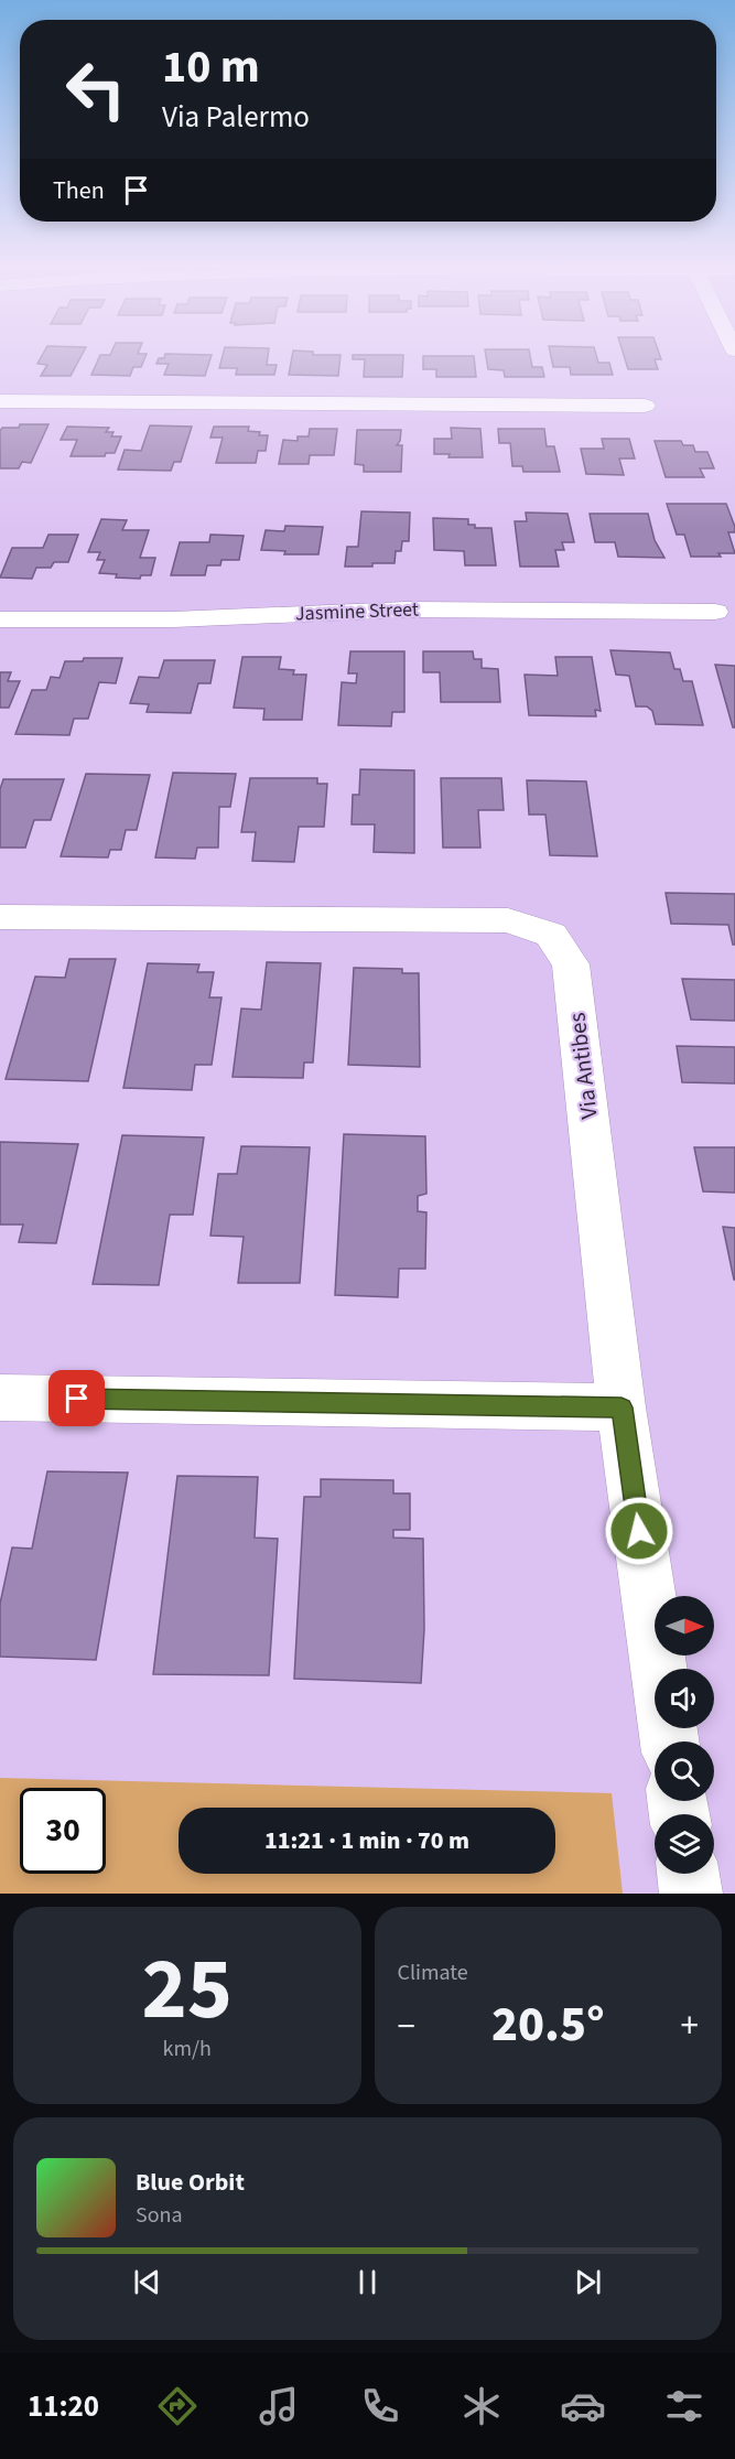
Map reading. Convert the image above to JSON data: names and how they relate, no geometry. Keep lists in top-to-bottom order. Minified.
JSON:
{"streets":{"street":["Jasmine Street","Via Antibes"]},"north":"right","page":{"turn":["10 m","Via Palermo"],"then":"Then","limit":"30","trip":"11:21 · 1 min · 70 m","tile":[["25","km/h"],"Climate"],"heat":["−","20.5°","+"],"song":["Blue Orbit","Sona"],"tabs":"11:20"}}
